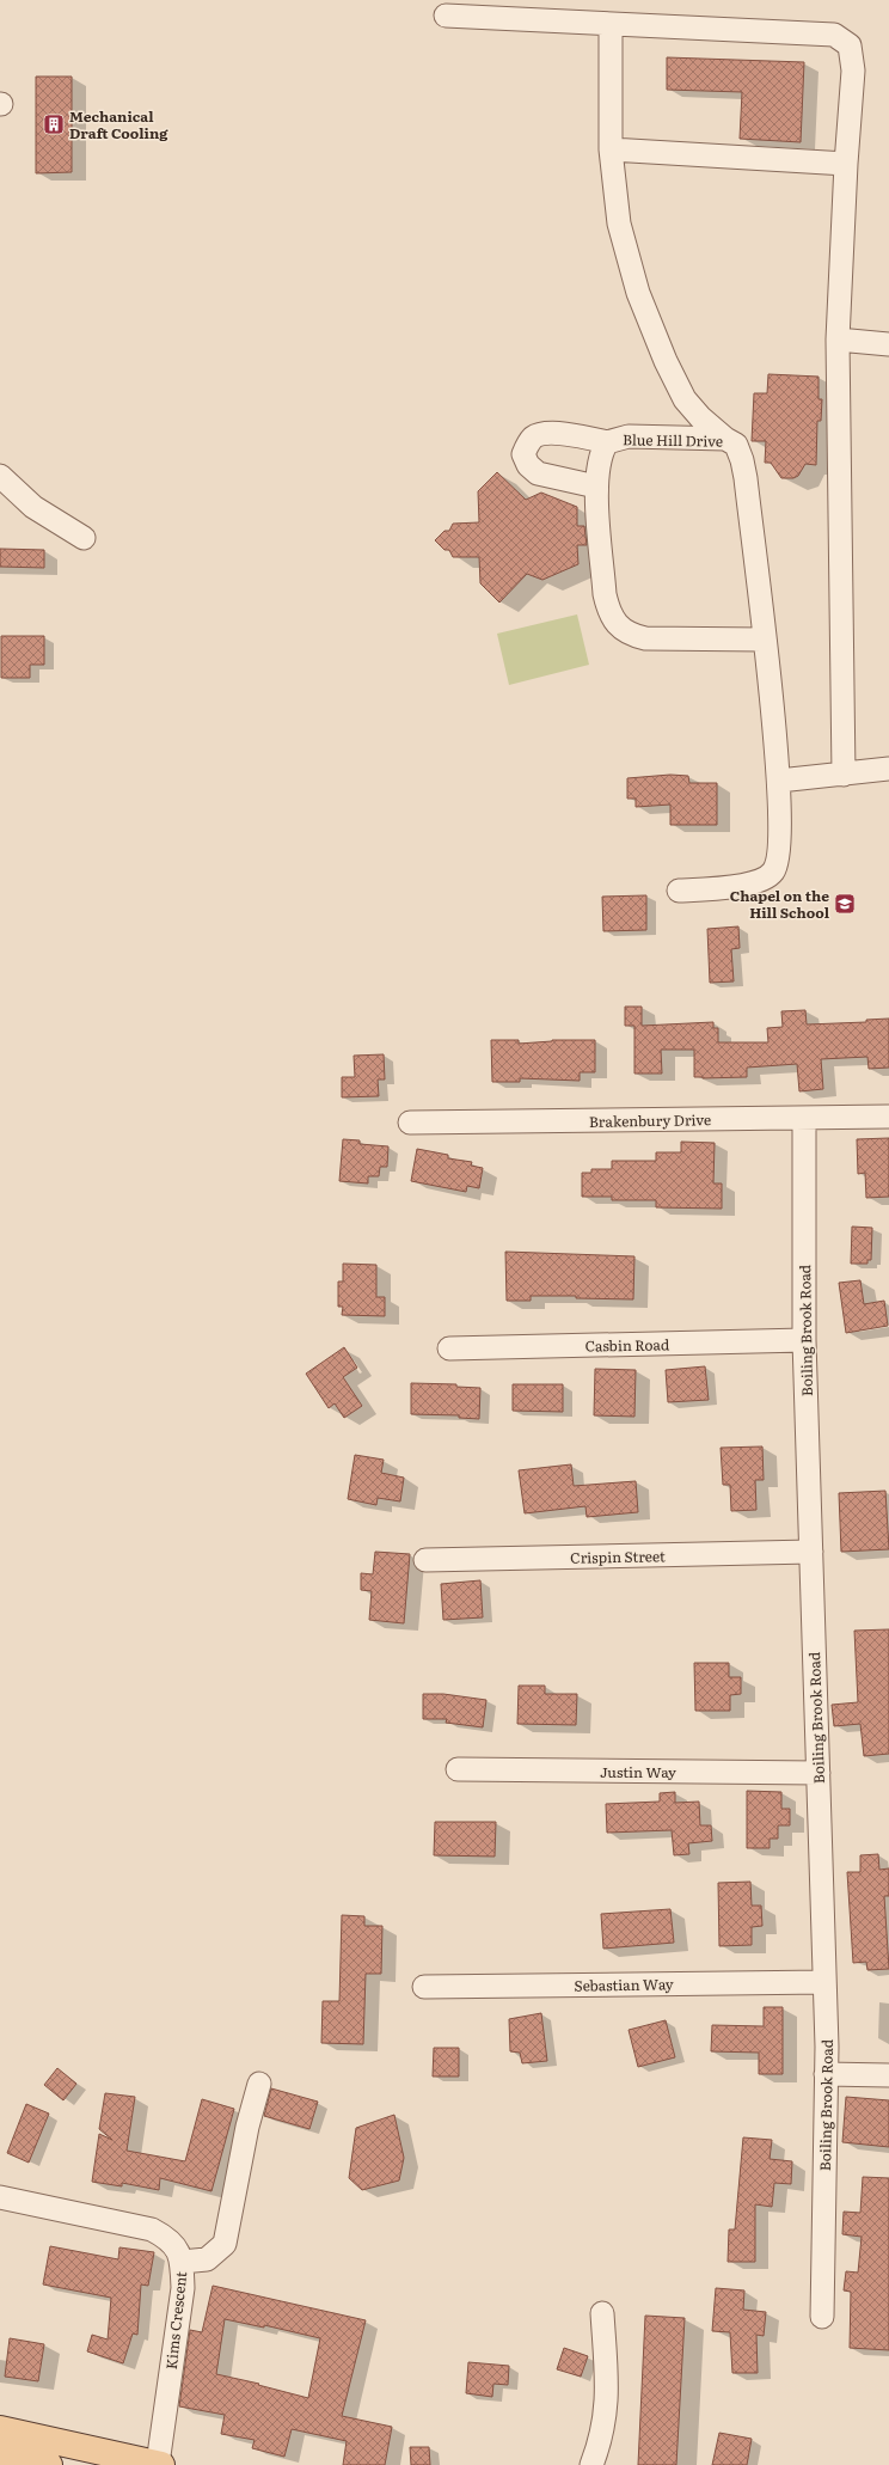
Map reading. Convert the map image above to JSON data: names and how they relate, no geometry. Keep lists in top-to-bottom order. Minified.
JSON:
{"streets":{"street":["Blue Hill Drive","Brakenbury Drive","Boiling Brook Road","Casbin Road","Crispin Street","Justin Way","Sebastian Way","Kims Crescent"]},"crossings":[["Brakenbury Drive","Boiling Brook Road"],["Boiling Brook Road","Casbin Road"],["Boiling Brook Road","Crispin Street"],["Boiling Brook Road","Justin Way"],["Boiling Brook Road","Sebastian Way"]],"places":{"building":["Mechanical Draft Cooling"],"school or university":["Chapel on the Hill School"]}}
